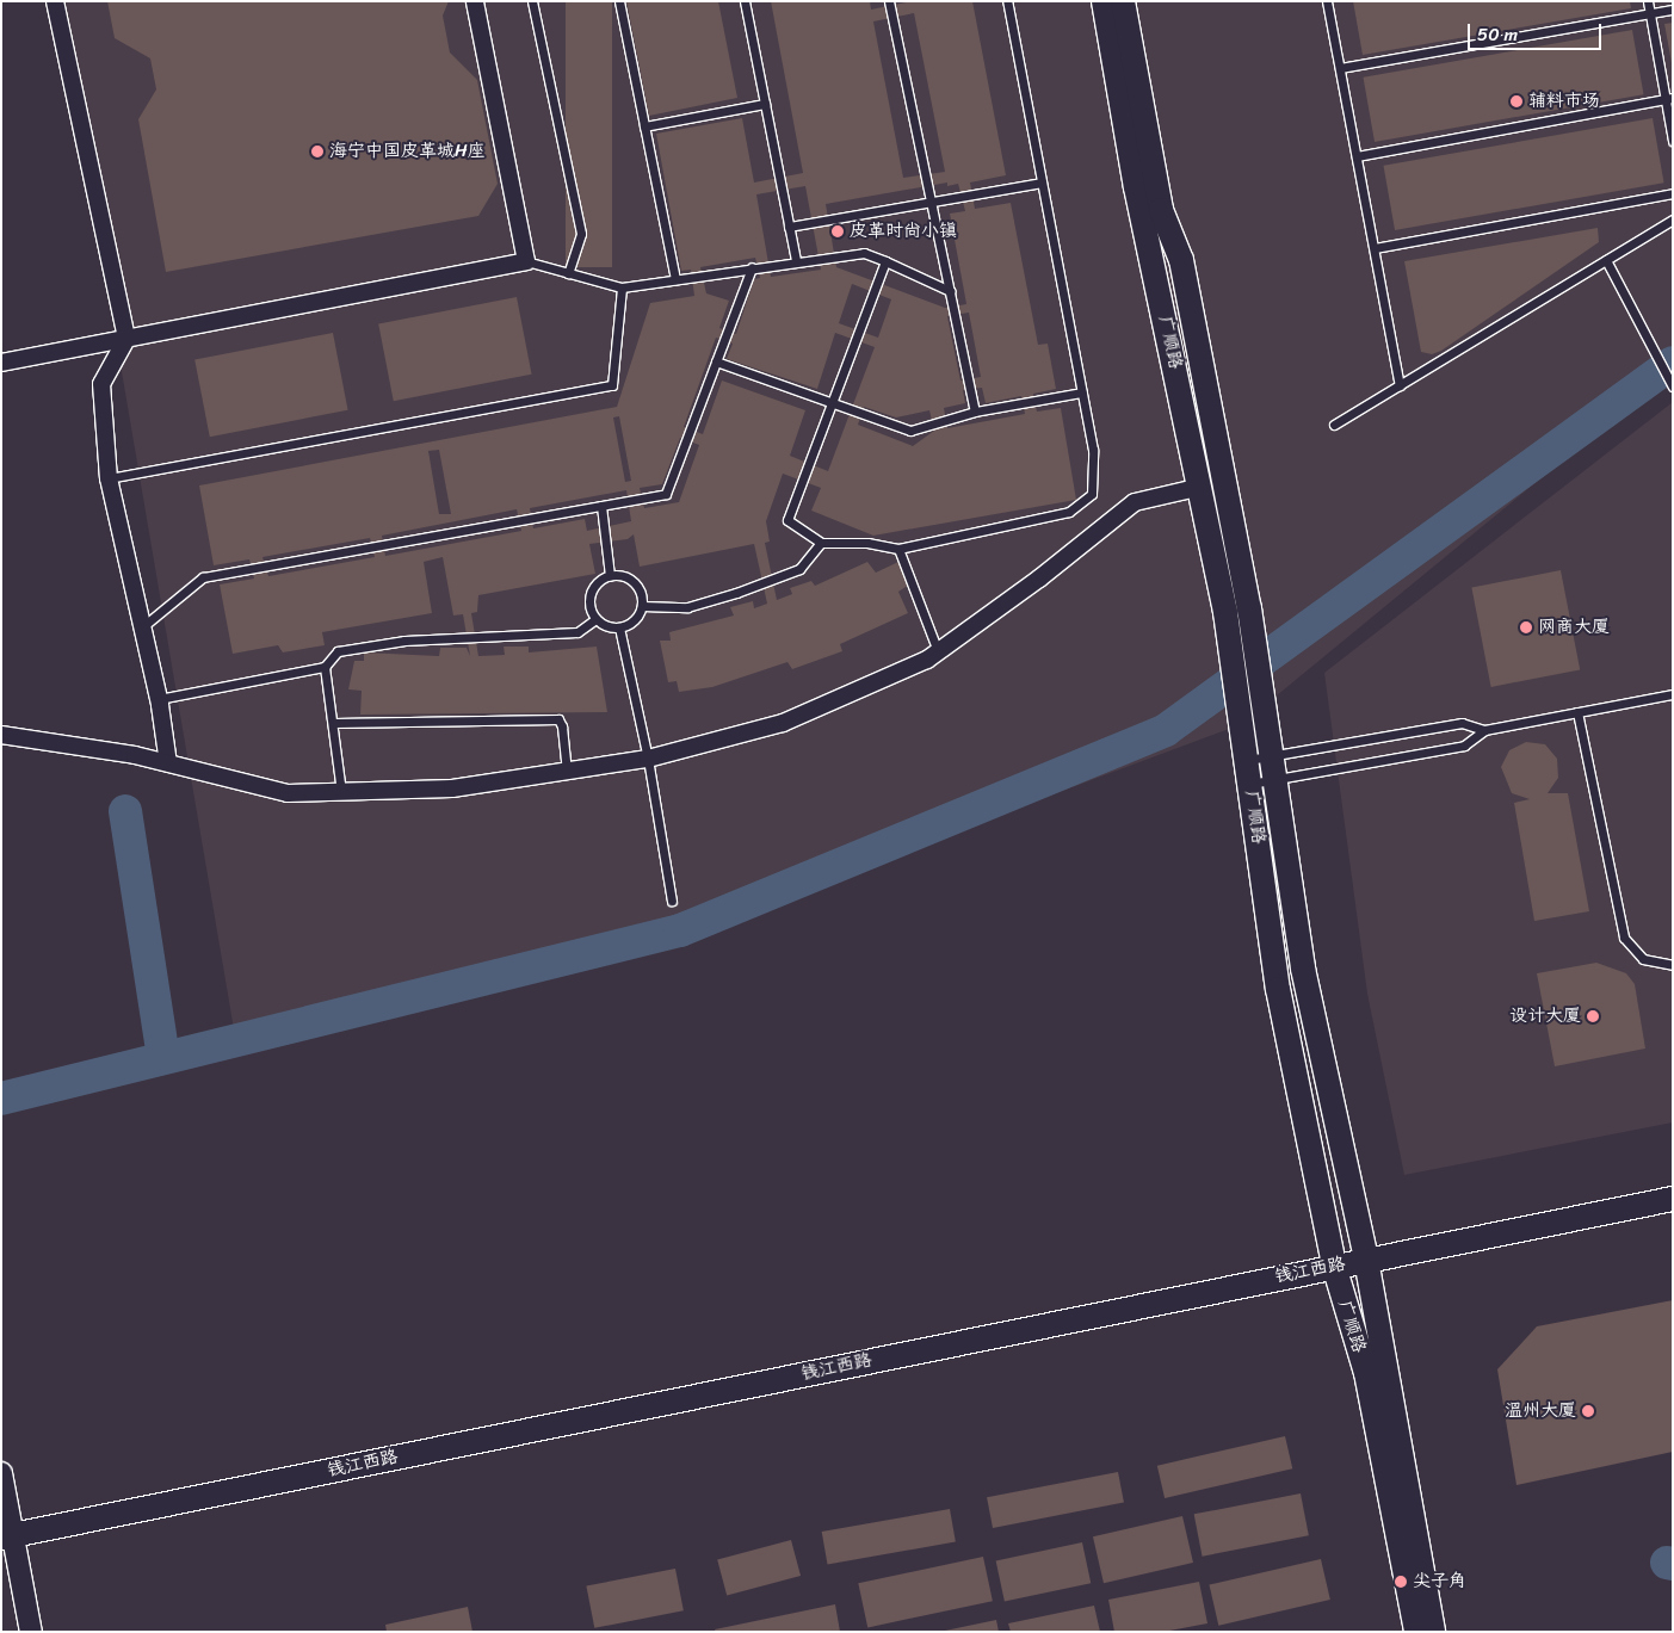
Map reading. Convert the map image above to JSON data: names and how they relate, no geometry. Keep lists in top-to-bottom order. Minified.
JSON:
{"streets":{"main road":["广顺路","钱江西路"]},"crossings":[["广顺路","钱江西路"]],"places":["辅料市场","海宁中国皮革城H座","皮革时尚小镇","网商大厦","设计大厦","温州大厦","尖子角"],"scale_bar":"50 m"}
